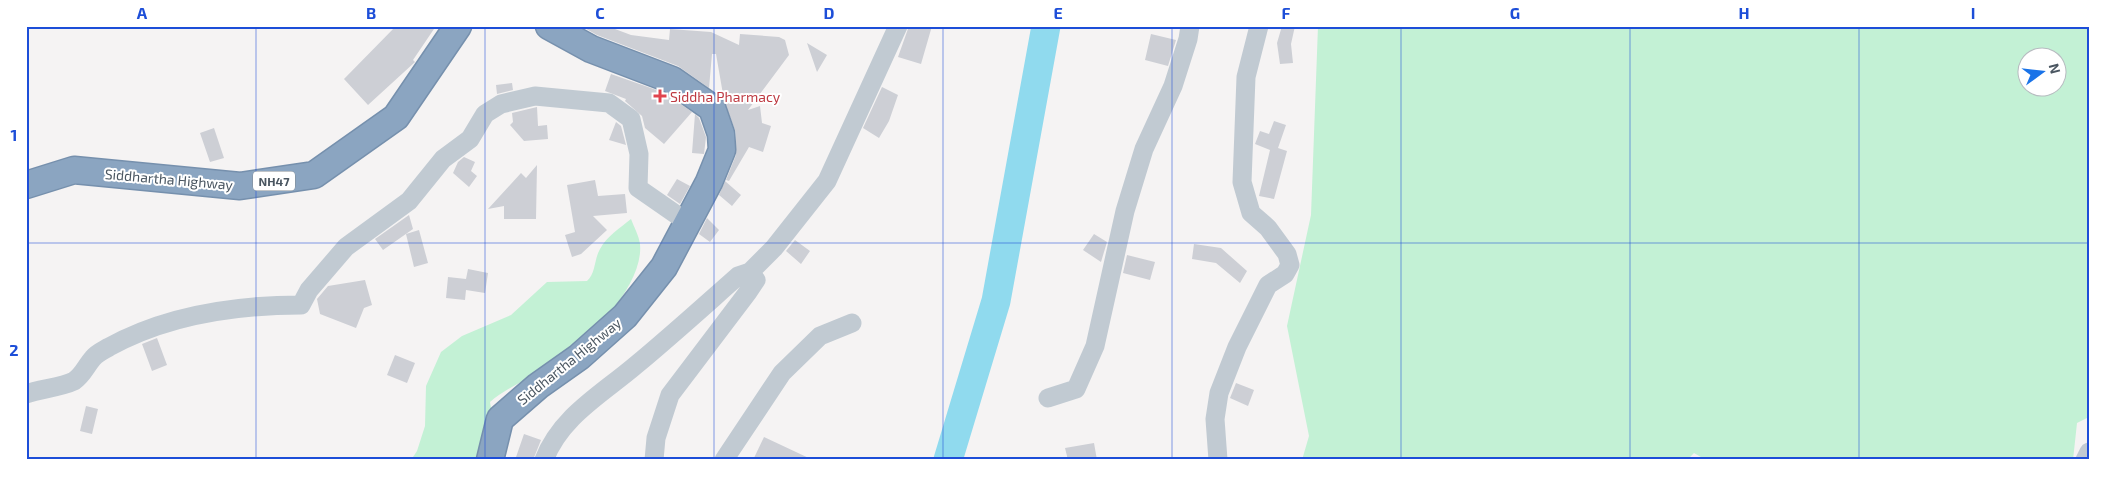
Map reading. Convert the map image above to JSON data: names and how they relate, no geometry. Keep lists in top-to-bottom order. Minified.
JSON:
{"streets":{"highway":["Siddhartha Highway","NH47"]},"places":{"health":["Siddha Pharmacy"]},"north":"right","grid":{"columns":["A","B","C","D","E","F","G","H","I"],"rows":["1","2"]}}
